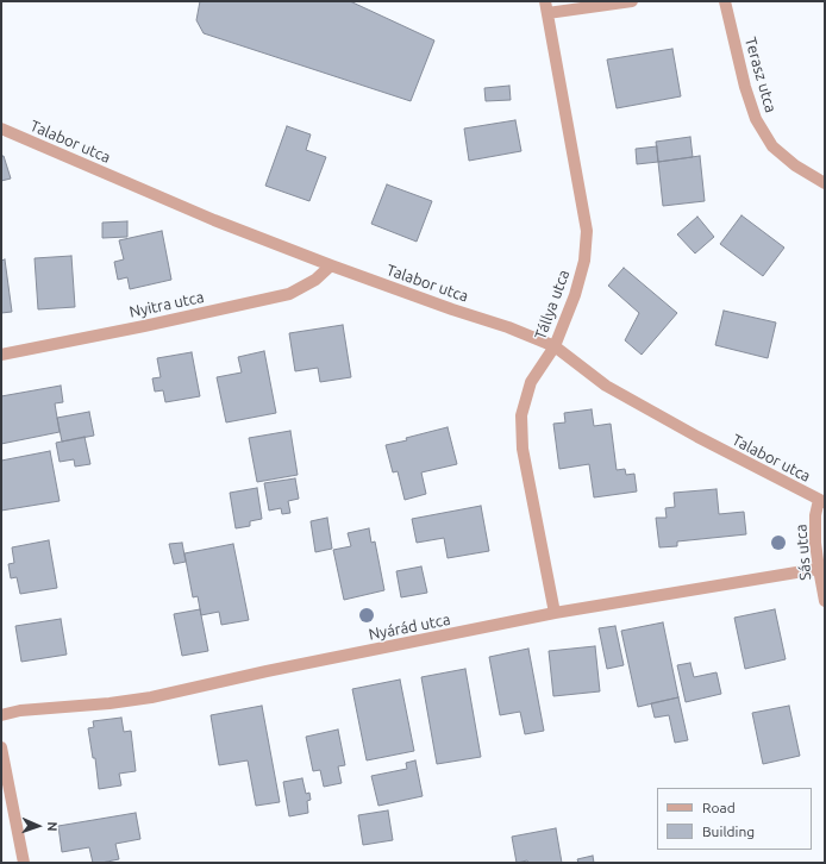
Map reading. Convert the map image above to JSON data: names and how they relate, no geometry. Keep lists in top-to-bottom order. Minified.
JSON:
{"streets":{"street":["Terasz utca","Talabor utca","Nyitra utca","Tállya utca","Sás utca","Nyárád utca"]},"crossings":[["Talabor utca","Nyitra utca"],["Talabor utca","Tállya utca"],["Talabor utca","Sás utca"],["Tállya utca","Nyárád utca"],["Sás utca","Nyárád utca"]],"legend":["Road","Building"],"north":"right"}
